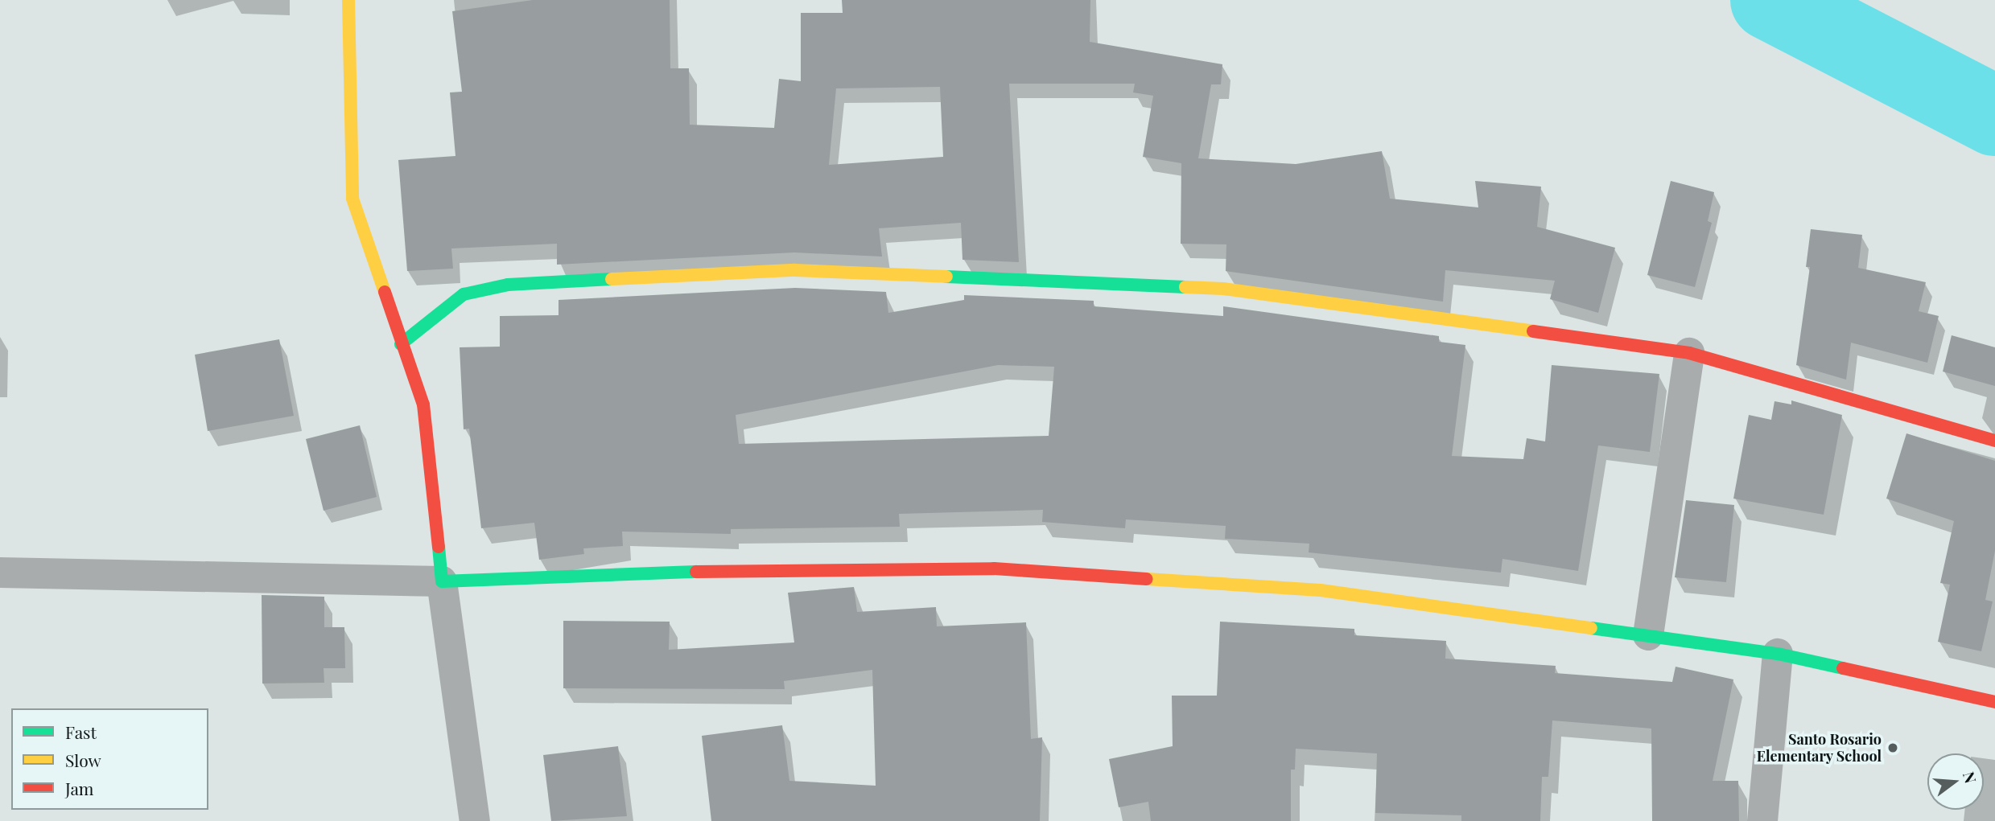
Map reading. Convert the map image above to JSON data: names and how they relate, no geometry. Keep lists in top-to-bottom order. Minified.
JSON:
{"places":["Santo Rosario Elementary School"],"legend":["Fast","Slow","Jam"],"north":"right"}
